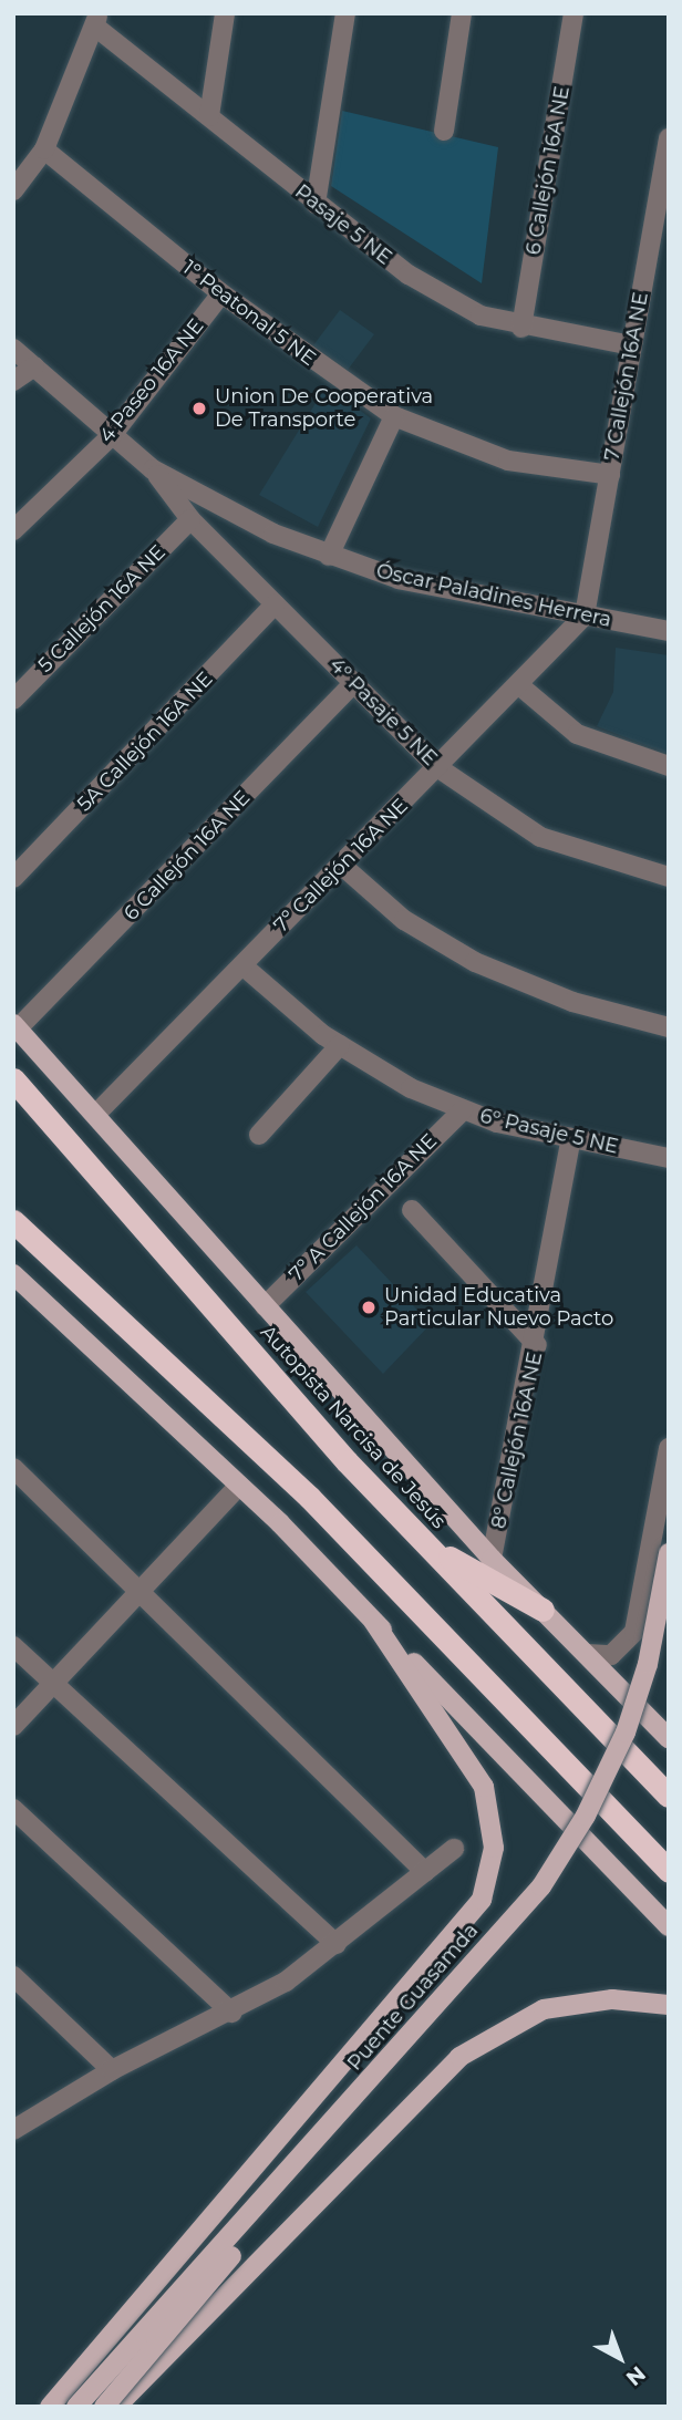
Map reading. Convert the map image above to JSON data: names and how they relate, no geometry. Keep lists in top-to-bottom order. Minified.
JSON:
{"streets":{"highway":["Autopista Narcisa de Jesús"],"main road":["Puente Guasamda"],"street":["6 Callejón 16A NE","Pasaje 5 NE","1º Peatonal 5 NE","7 Callejón 16A NE","4 Paseo 16A NE","Óscar Paladines Herrera","5 Callejón 16A NE","4º Pasaje 5 NE","5A Callejón 16A NE","7º Callejón 16A NE","6º Pasaje 5 NE","7º A Callejón 16A NE","8º Callejón 16A NE"]},"crossings":[["6 Callejón 16A NE","Pasaje 5 NE"],["6 Callejón 16A NE","4º Pasaje 5 NE"],["6 Callejón 16A NE","Autopista Narcisa de Jesús"],["Pasaje 5 NE","7 Callejón 16A NE"],["1º Peatonal 5 NE","7 Callejón 16A NE"],["1º Peatonal 5 NE","4 Paseo 16A NE"],["7 Callejón 16A NE","Óscar Paladines Herrera"],["7 Callejón 16A NE","7º Callejón 16A NE"],["4 Paseo 16A NE","Óscar Paladines Herrera"],["Óscar Paladines Herrera","4º Pasaje 5 NE"],["Óscar Paladines Herrera","7º Callejón 16A NE"],["5 Callejón 16A NE","4º Pasaje 5 NE"],["4º Pasaje 5 NE","5A Callejón 16A NE"],["4º Pasaje 5 NE","7º Callejón 16A NE"],["7º Callejón 16A NE","6º Pasaje 5 NE"],["7º Callejón 16A NE","Autopista Narcisa de Jesús"],["6º Pasaje 5 NE","7º A Callejón 16A NE"],["6º Pasaje 5 NE","8º Callejón 16A NE"],["7º A Callejón 16A NE","Autopista Narcisa de Jesús"],["Autopista Narcisa de Jesús","8º Callejón 16A NE"]],"places":["Union De Cooperativa De Transporte","Unidad Educativa Particular Nuevo Pacto"],"north":"bottom right"}
